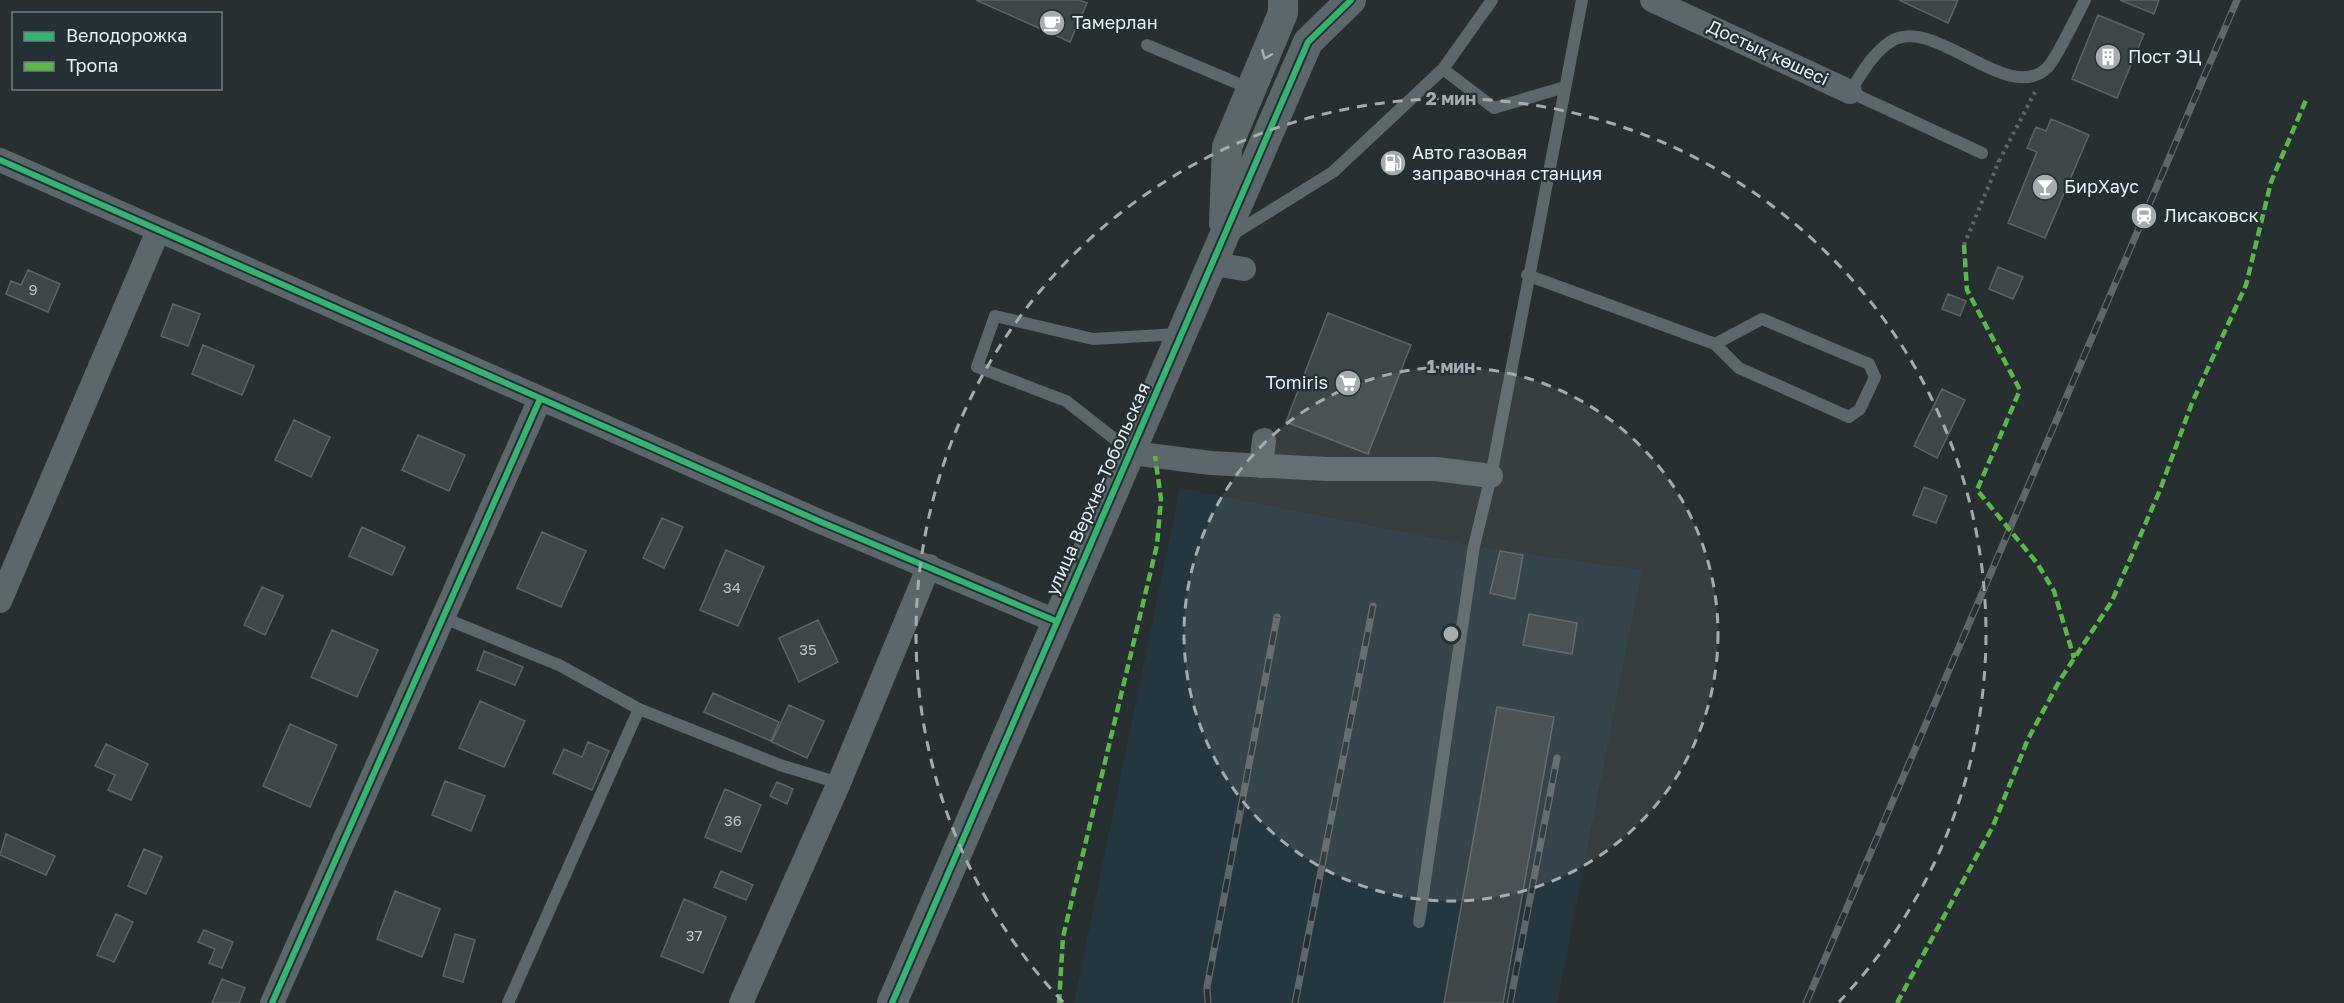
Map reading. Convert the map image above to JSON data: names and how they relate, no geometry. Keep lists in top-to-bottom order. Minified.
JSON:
{"streets":{"street":["Достық көшесі","улица Верхне-Тобольская"]},"places":{"cafe":["Тамерлан"],"building":["Пост ЭЦ"],"fuel station":["Авто газовая заправочная станция"],"bar":["БирХаус"],"station":["Лисаковск"],"supermarket":["Tomiris"]},"house_numbers":["9","34","35","36","37"],"legend":["Велодорожка","Тропа"],"rings":["2 мин","1 мин"]}
